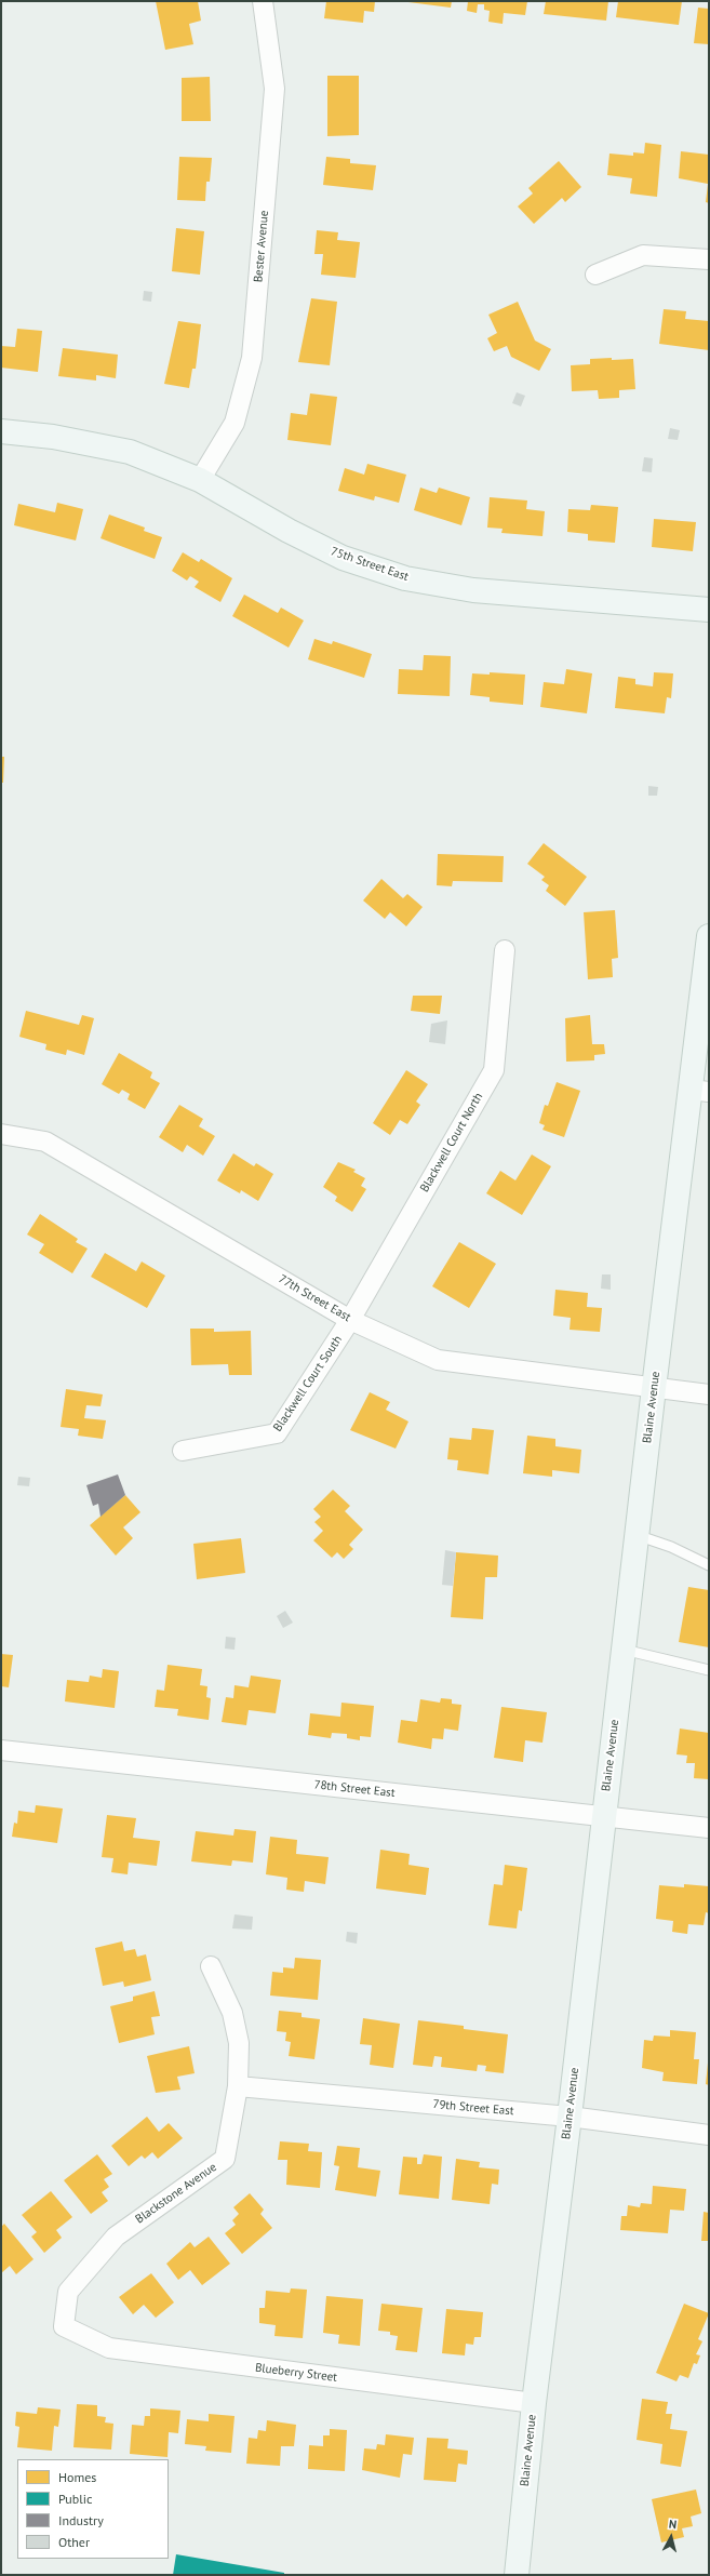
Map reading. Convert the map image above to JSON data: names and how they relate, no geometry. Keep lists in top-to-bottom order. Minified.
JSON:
{"streets":{"street":["Bester Avenue","75th Street East","Blackwell Court North","77th Street East","Blackwell Court South","Blaine Avenue","78th Street East","79th Street East","Blackstone Avenue","Blueberry Street"]},"crossings":[["Bester Avenue","75th Street East"],["Blackwell Court North","77th Street East"],["Blackwell Court North","Blackwell Court South"],["77th Street East","Blackwell Court South"],["77th Street East","Blaine Avenue"],["Blaine Avenue","78th Street East"],["Blaine Avenue","79th Street East"],["Blaine Avenue","Blueberry Street"],["79th Street East","Blackstone Avenue"],["Blackstone Avenue","Blueberry Street"]],"legend":["Homes","Public","Industry","Other"],"north":"top"}
